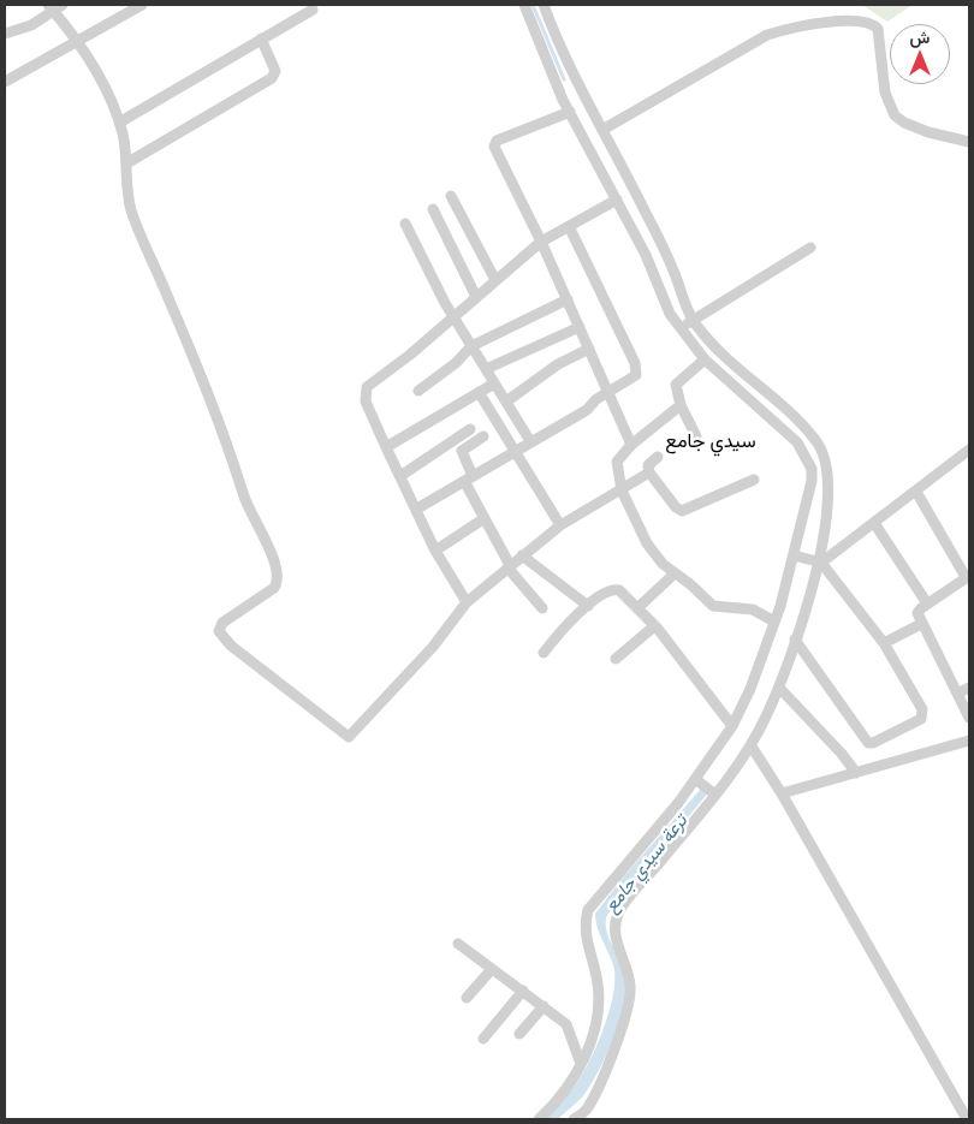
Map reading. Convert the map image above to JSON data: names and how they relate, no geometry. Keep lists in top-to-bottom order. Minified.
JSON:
{"districts":["سيدي جامع"],"water":["ترعة سيدي جامع"],"north":"top"}
